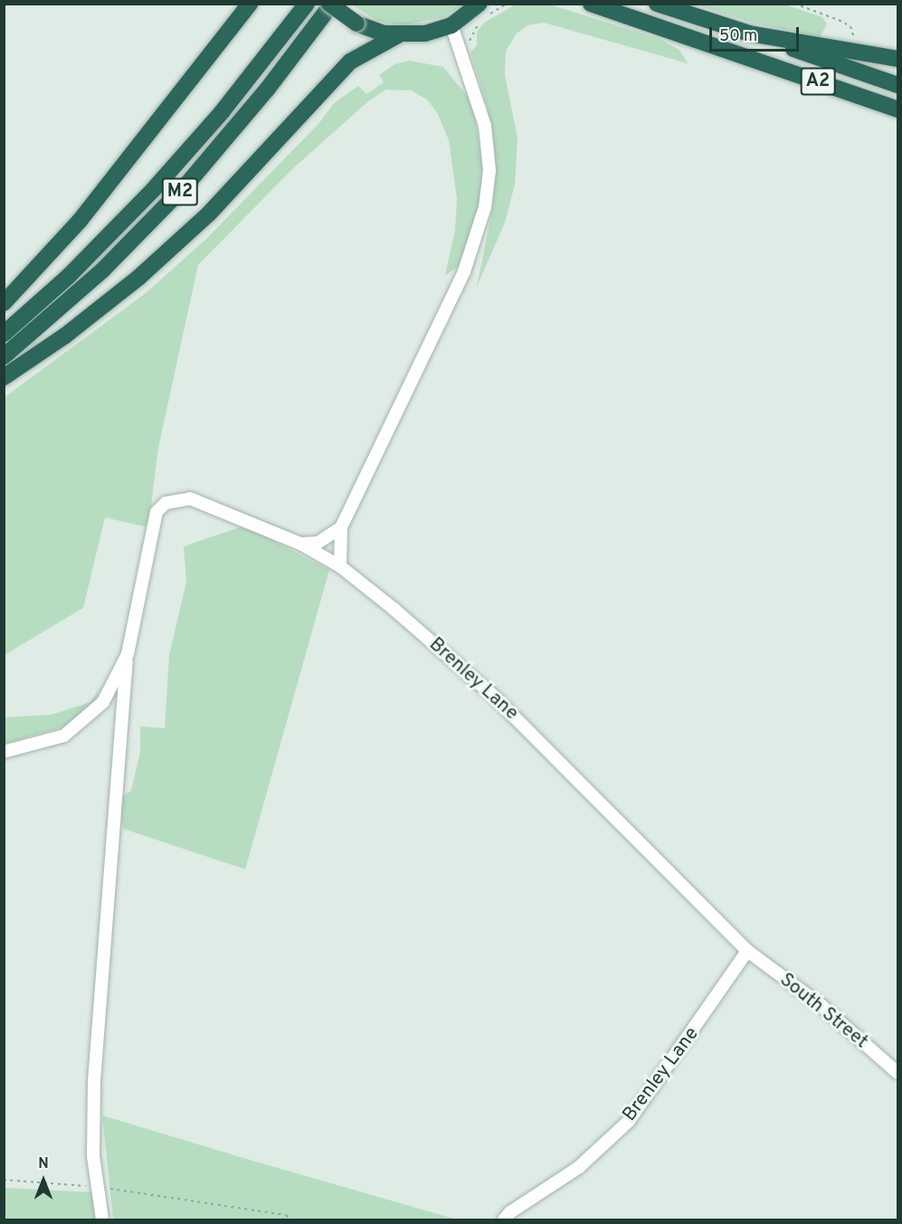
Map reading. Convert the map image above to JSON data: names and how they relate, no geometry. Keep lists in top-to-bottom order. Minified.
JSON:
{"streets":{"highway":["A2","M2"],"street":["Brenley Lane","South Street"]},"crossings":[["Brenley Lane","South Street"]],"scale_bar":"50 m","north":"top"}
